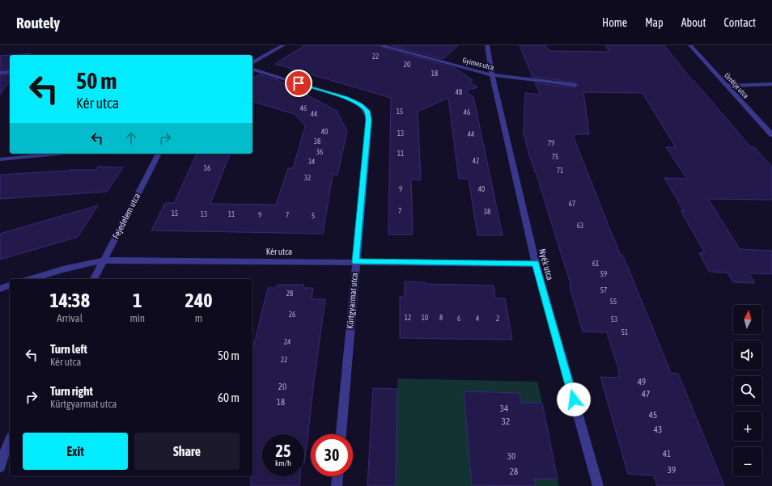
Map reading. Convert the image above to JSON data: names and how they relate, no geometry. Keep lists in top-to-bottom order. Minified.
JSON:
{"streets":{"street":["Gyimes utca","Úrrétje utca","Fejedelem utca","Kér utca","Nyék utca","Kürtgyarmat utca"]},"crossings":[["Gyimes utca","Nyék utca"],["Fejedelem utca","Kér utca"],["Kér utca","Nyék utca"],["Kér utca","Kürtgyarmat utca"]],"house_numbers":["22","20","18","48","46","15","46","44","40","13","44","38","79","36","11","75","42","34","16","71","32","9","40","67","7","38","15","13","11","9","7","5","63","61","59","57","28","55","26","12","10","8","6","4","2","53","51","24","22","49","20","47","18","34","45","32","43","41","30","39","28"],"north":"top","page":{"header":"Routely","nav":["Home","Map","About","Contact"],"turn":["50 m","Kér utca"],"eta":["14:38","Arrival","1","min","240","m"],"map_buttons":["+","−"],"list":[{"name":"Turn left","note":"Kér utca","value":"50 m"},{"name":"Turn right","note":"Kürtgyarmat utca","value":"60 m"}],"buttons":["Exit","Share"],"speed":"25 km/h","limit":"30"}}
